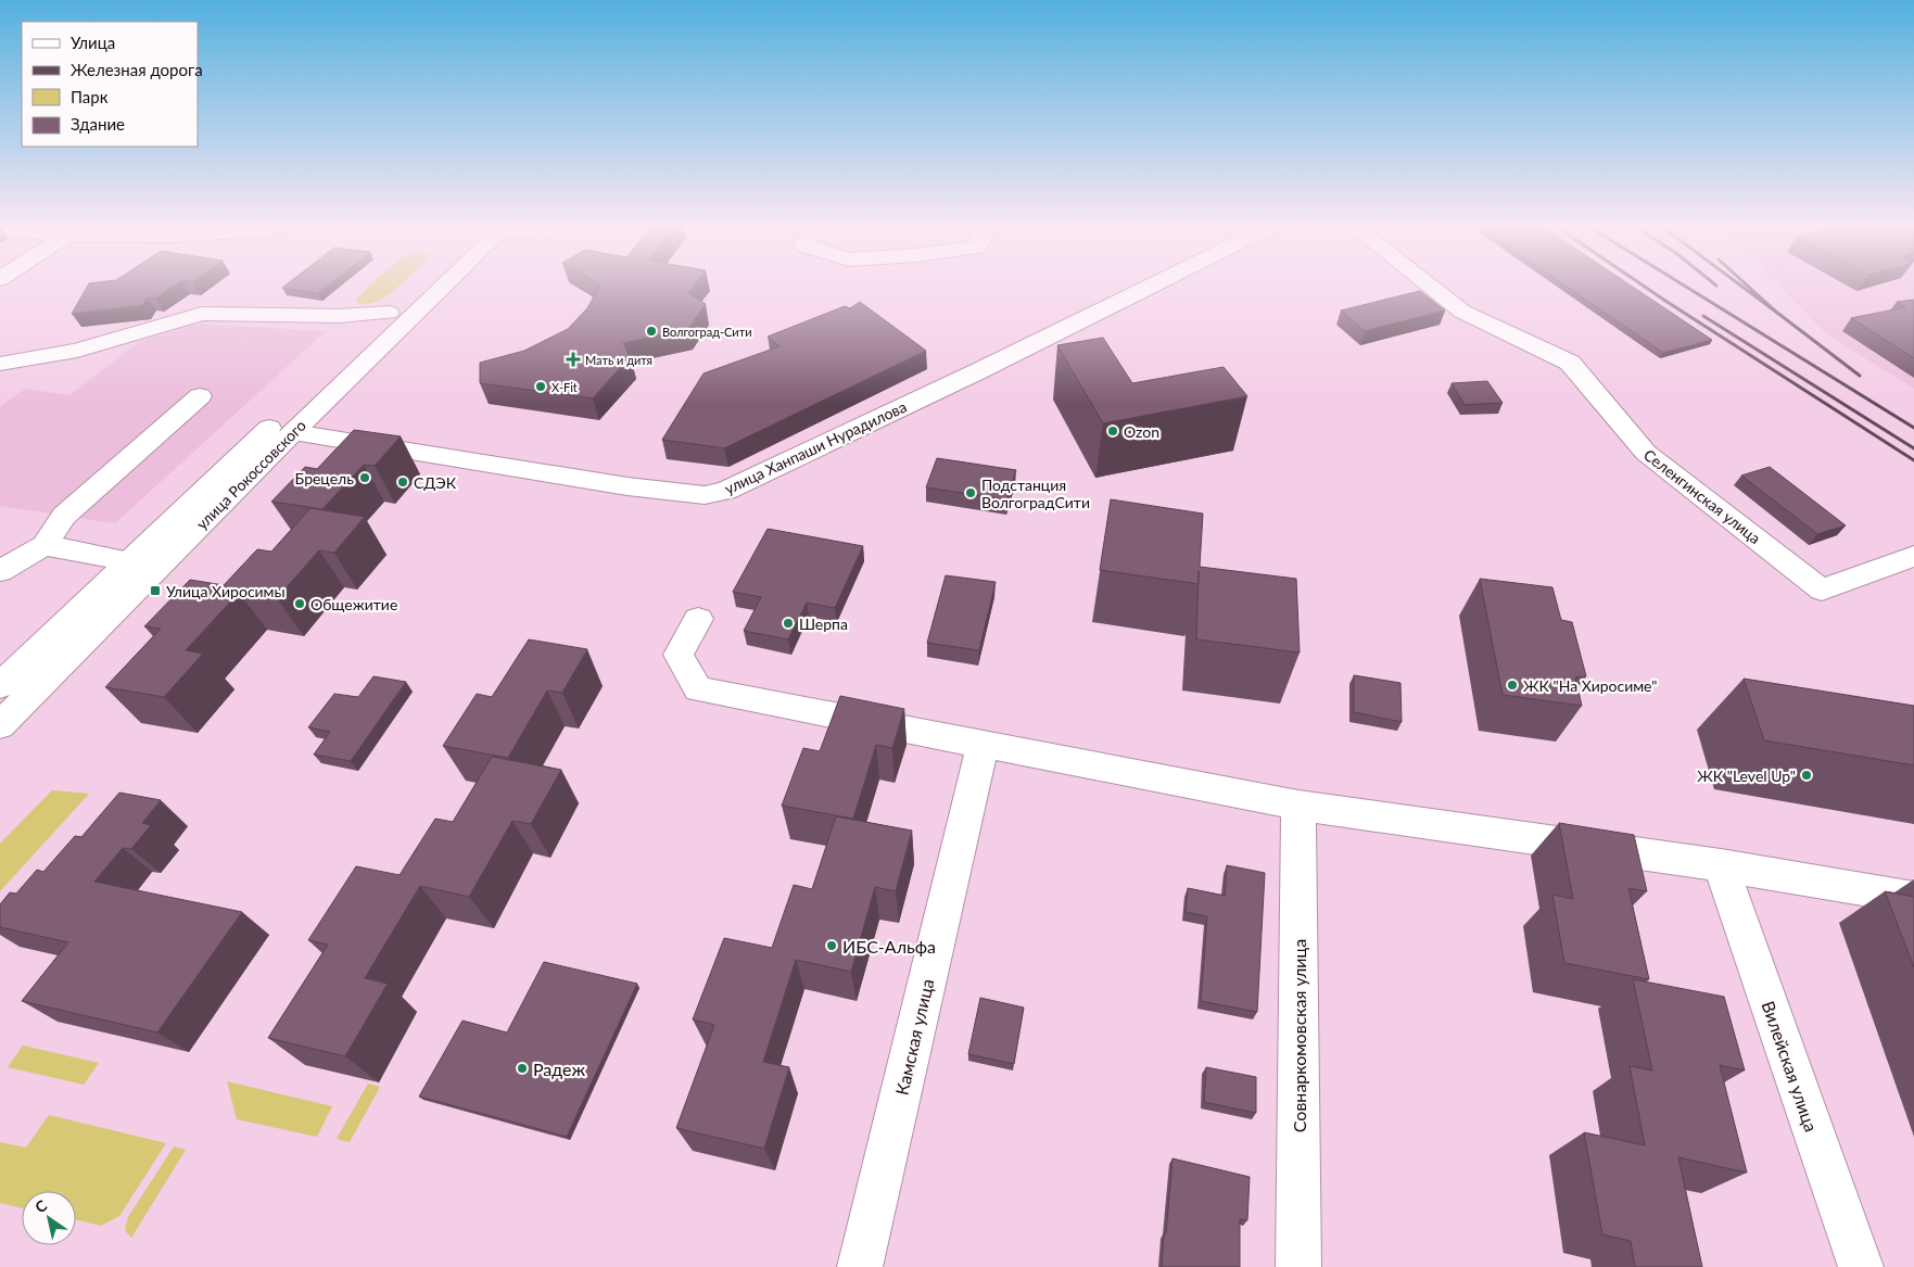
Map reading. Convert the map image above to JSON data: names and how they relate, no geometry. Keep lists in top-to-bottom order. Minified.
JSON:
{"streets":{"main road":["улица Ханпаши Нурадилова","улица Рокоссовского","Селенгинская улица","Совнаркомовская улица","Камская улица","Вилейская улица"]},"crossings":[["улица Ханпаши Нурадилова","улица Рокоссовского"]],"places":{"other":["Волгоград-Сити","X-Fit","Ozon","Брецель","СДЭК","Подстанция ВолгоградСити","Общежитие","Шерпа","ЖК \"На Хиросиме\"","ЖК \"Level Up\"","ИБС-Альфа","Радеж"],"health":["Мать и дитя"],"transit":["Улица Хиросимы"]},"legend":["Улица","Железная дорога","Парк","Здание"],"north":"top left"}
